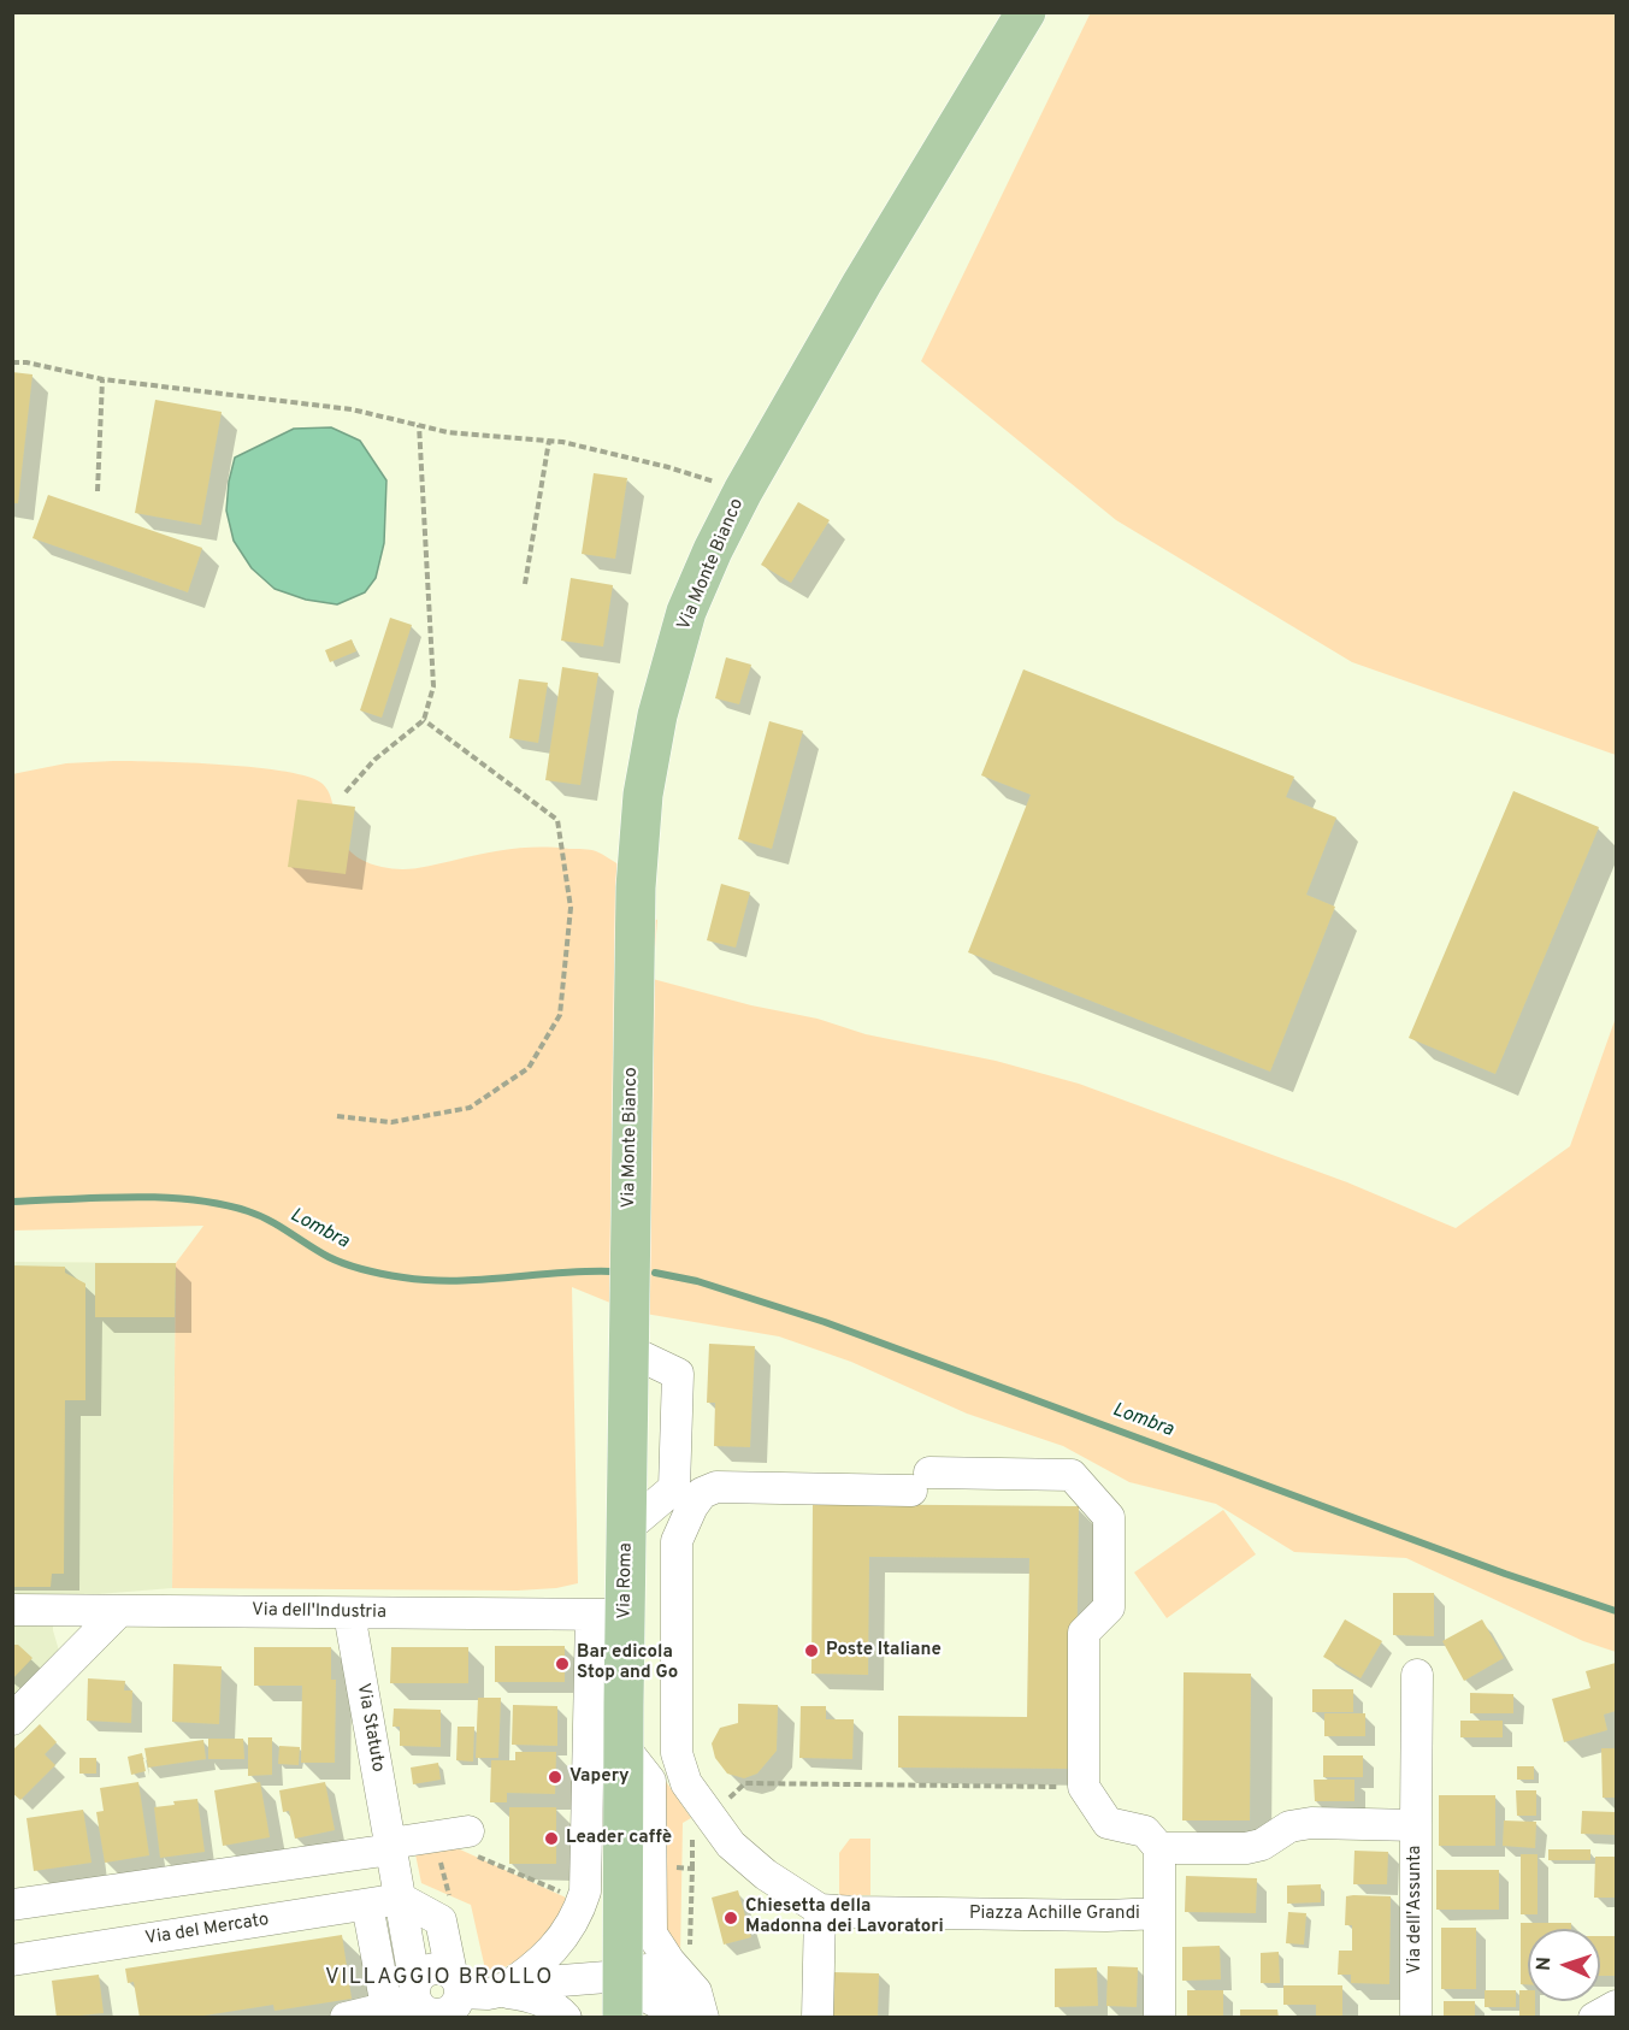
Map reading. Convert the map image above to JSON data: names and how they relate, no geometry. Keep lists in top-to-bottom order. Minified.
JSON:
{"streets":{"main road":["Via Monte Bianco","Via Roma"],"street":["Via dell'Industria","Via Statuto","Via dell'Assunta","Piazza Achille Grandi","Via del Mercato"]},"crossings":[["Via Monte Bianco","Via Roma"],["Via Roma","Via dell'Industria"],["Via dell'Industria","Via Statuto"],["Via Statuto","Via del Mercato"]],"districts":["VILLAGGIO BROLLO"],"water":["Lombra"],"places":["Poste Italiane","Bar edicola Stop and Go","Vapery","Leader caffè","Chiesetta della Madonna dei Lavoratori"],"north":"left"}
